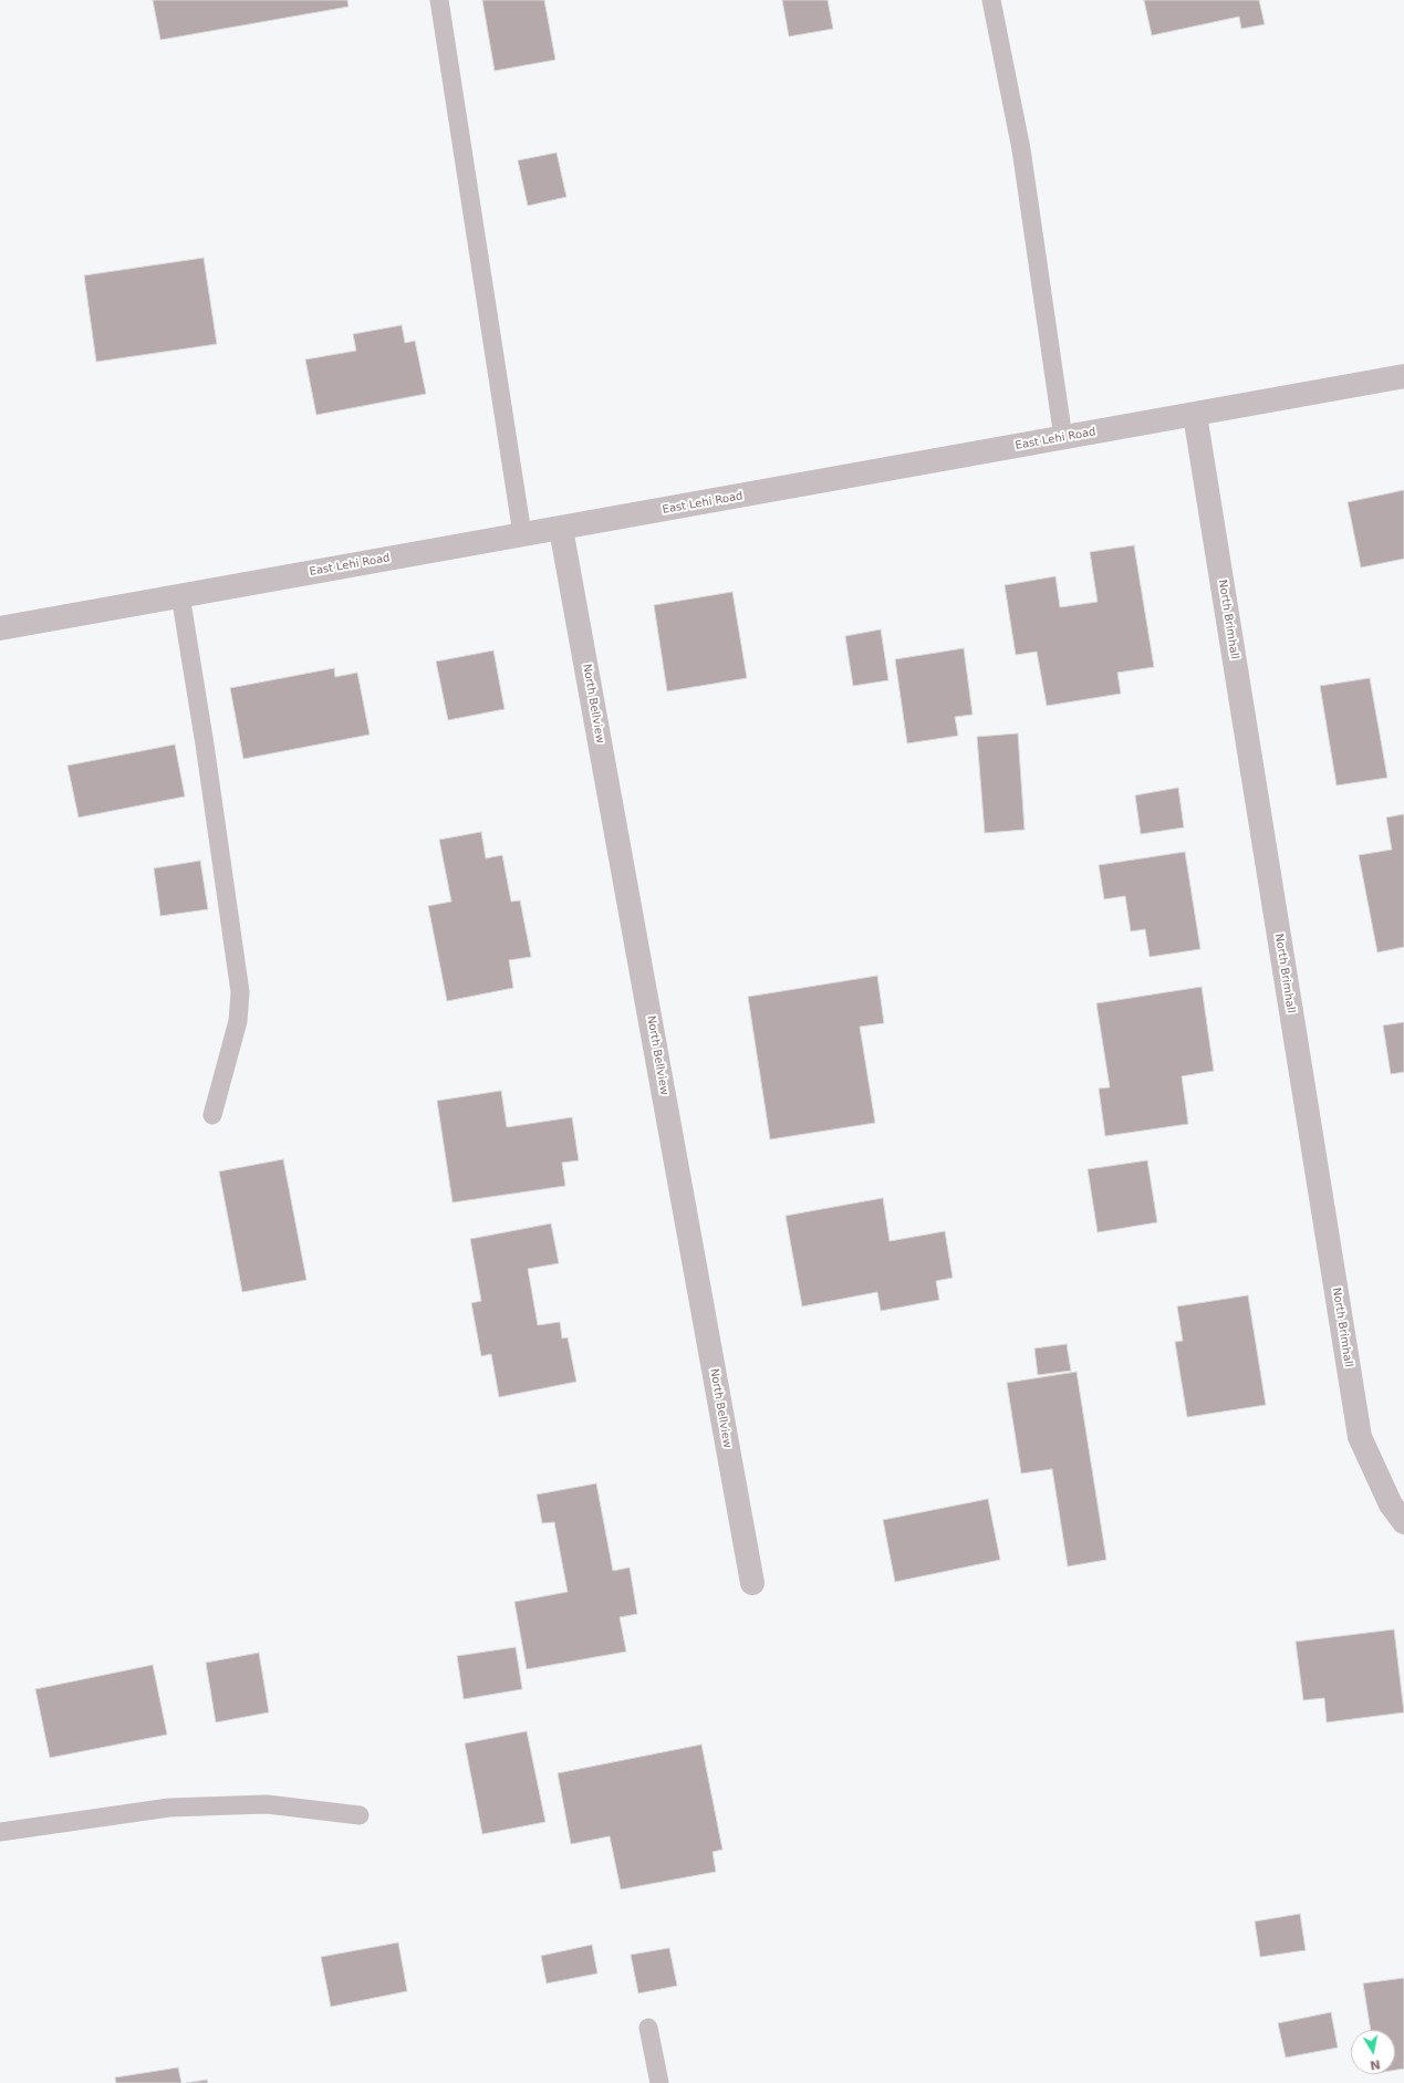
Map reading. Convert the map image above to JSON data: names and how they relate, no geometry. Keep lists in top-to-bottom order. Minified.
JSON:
{"streets":{"street":["East Lehi Road","North Brimhall","North Bellview"]},"crossings":[["East Lehi Road","North Brimhall"],["East Lehi Road","North Bellview"]],"north":"bottom"}
